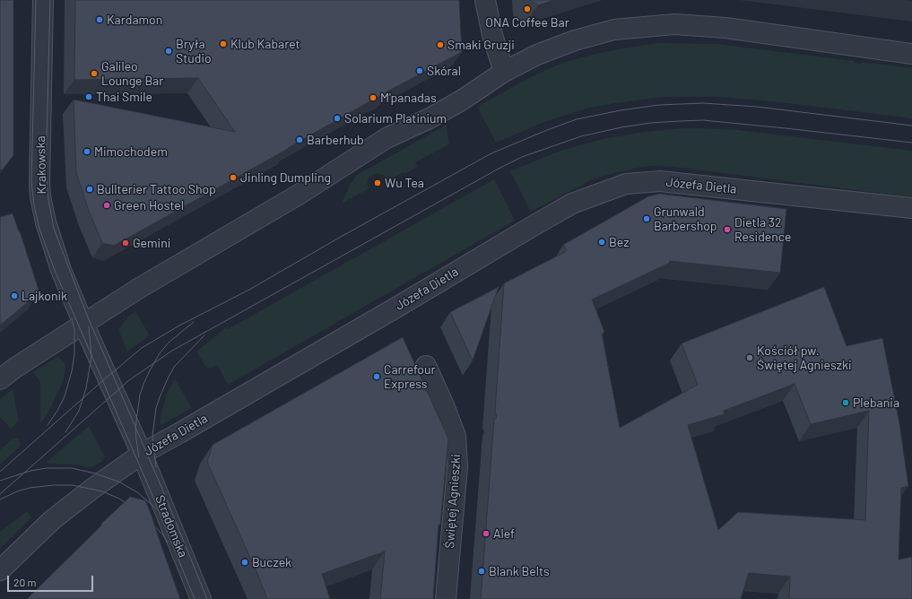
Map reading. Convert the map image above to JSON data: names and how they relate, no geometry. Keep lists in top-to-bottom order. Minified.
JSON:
{"streets":{"street":["Krakowska","Józefa Dietla","Świętej Agnieszki","Stradomska"]},"crossings":[["Krakowska","Józefa Dietla"],["Krakowska","Stradomska"],["Józefa Dietla","Stradomska"]],"places":["ONA Coffee Bar","Kardamon","Klub Kabaret","Smaki Gruzji","Bryła Studio","Skóral","Galileo Lounge Bar","Thai Smile","M'panadas","Solarium Platinium","Barberhub","Mimochodem","Jinling Dumpling","Wu Tea","Bullterier Tattoo Shop","Green Hostel","Grunwald Barbershop","Dietla 32 Residence","Bez","Gemini","Lajkonik","Kościół pw. Świętej Agnieszki","Carrefour Express","Plebania","Alef","Buczek","Blank Belts"],"scale_bar":"20 m"}
